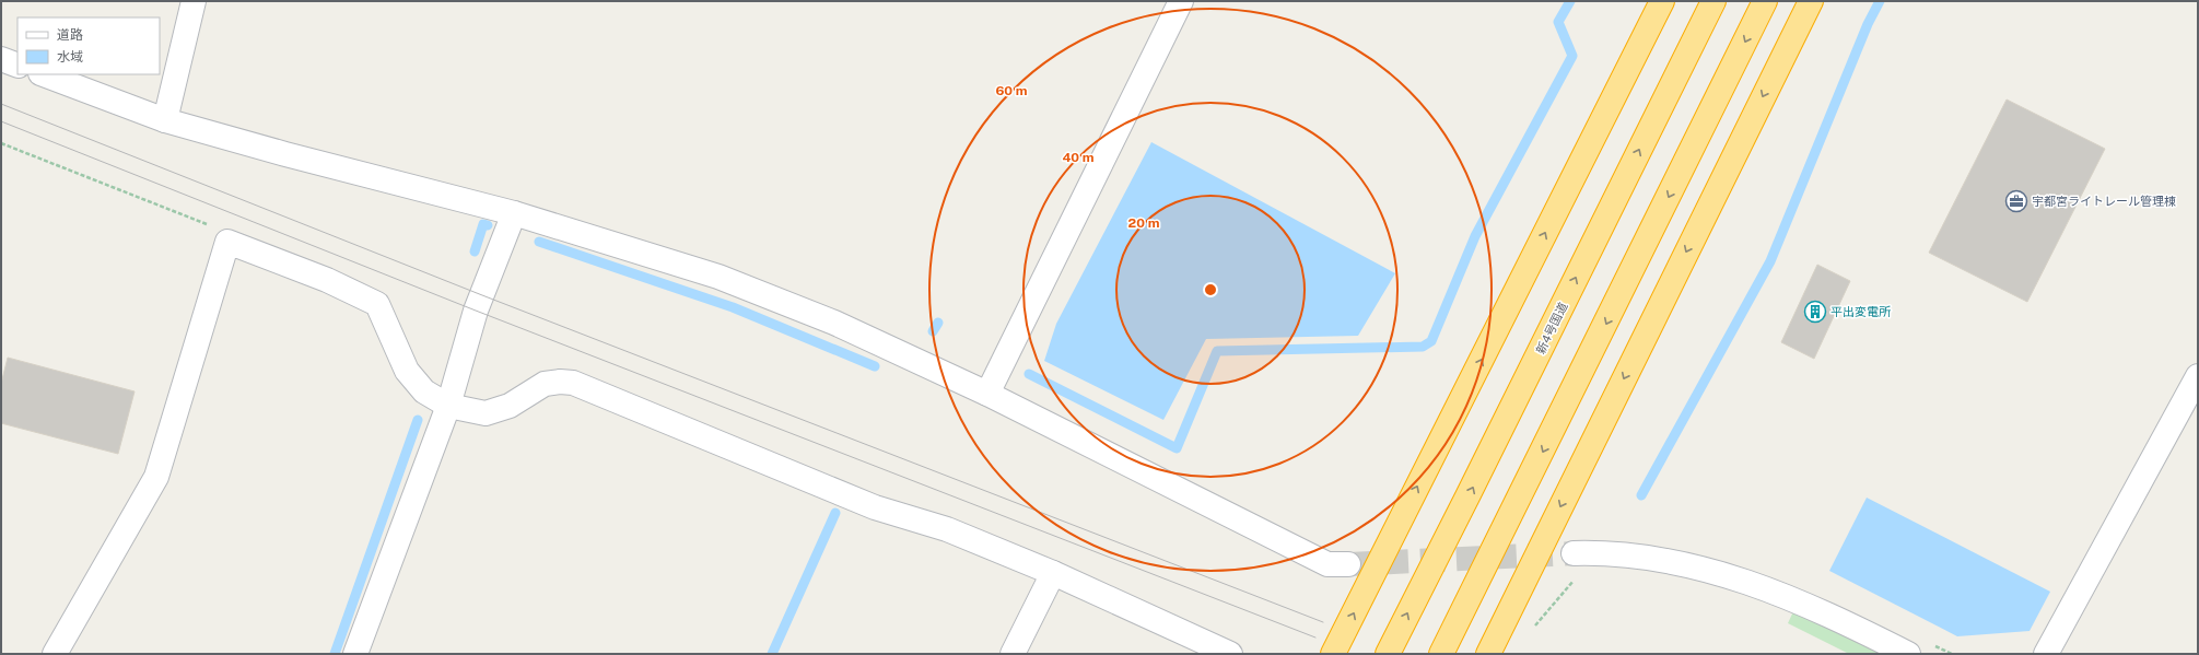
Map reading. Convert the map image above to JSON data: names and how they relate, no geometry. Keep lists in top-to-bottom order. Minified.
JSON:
{"streets":{"highway":["新4号国道"]},"places":{"office":["宇都宮ライトレール管理棟"],"building":["平出変電所"]},"legend":["道路","水域"],"rings":["60 m","40 m","20 m"]}
